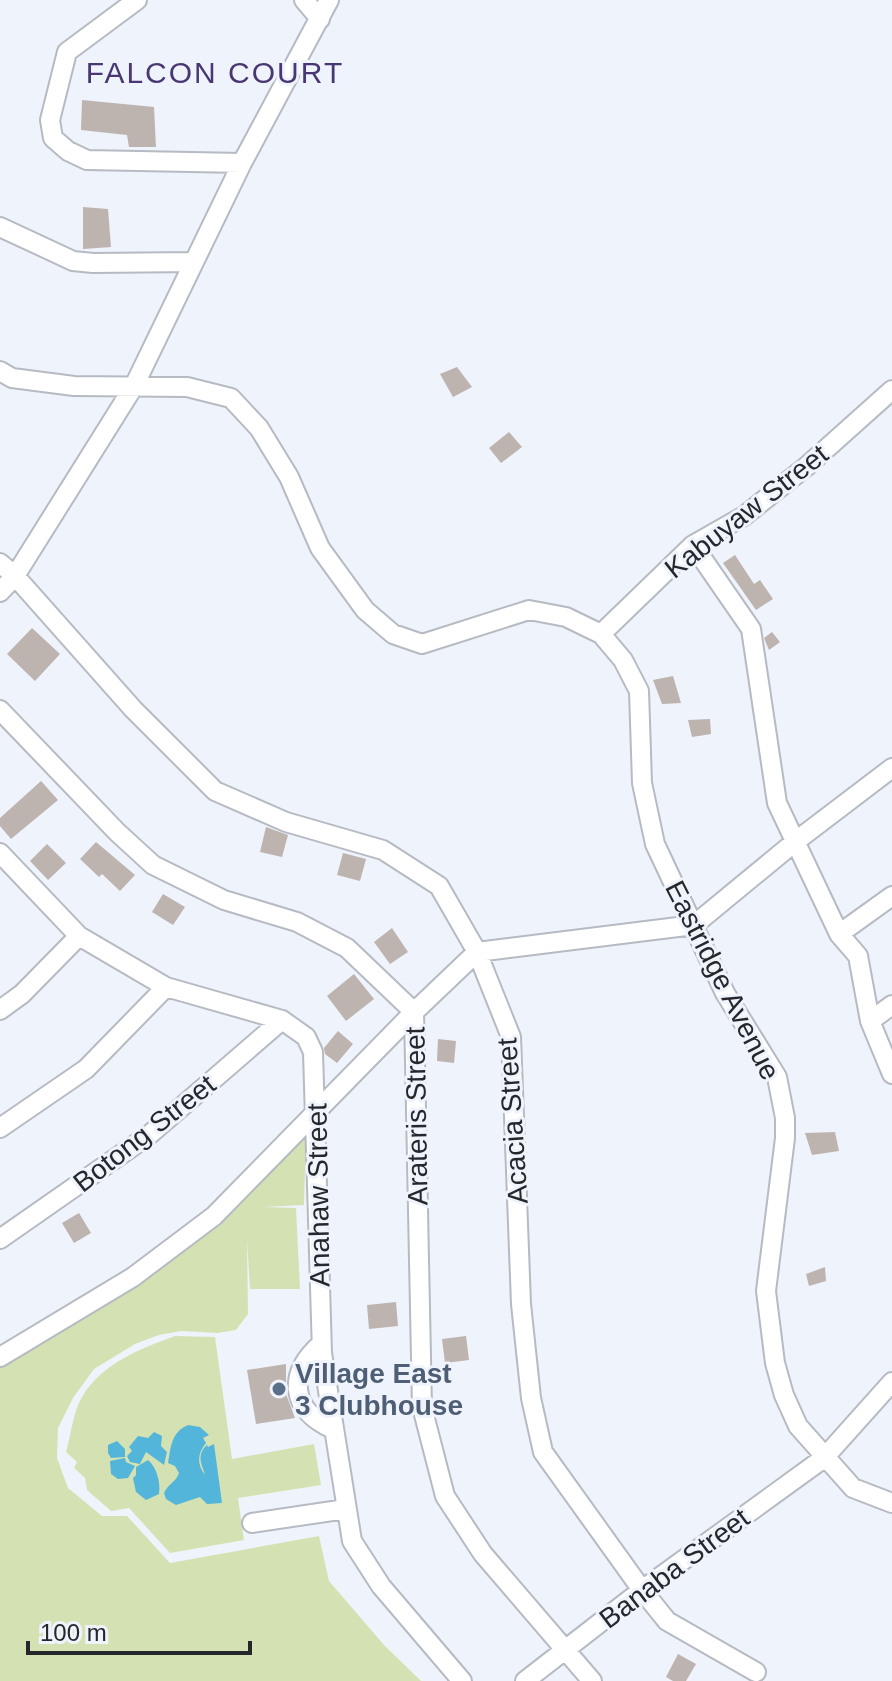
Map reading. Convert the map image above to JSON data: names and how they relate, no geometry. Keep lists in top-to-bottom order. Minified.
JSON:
{"streets":{"street":["Kabuyaw Street","Eastridge Avenue","Arateris Street","Acacia Street","Botong Street","Anahaw Street","Banaba Street"]},"crossings":[["Kabuyaw Street","Eastridge Avenue"],["Eastridge Avenue","Banaba Street"],["Arateris Street","Banaba Street"],["Acacia Street","Banaba Street"],["Botong Street","Anahaw Street"]],"districts":["FALCON COURT"],"places":["Village East 3 Clubhouse"],"scale_bar":"100 m"}
